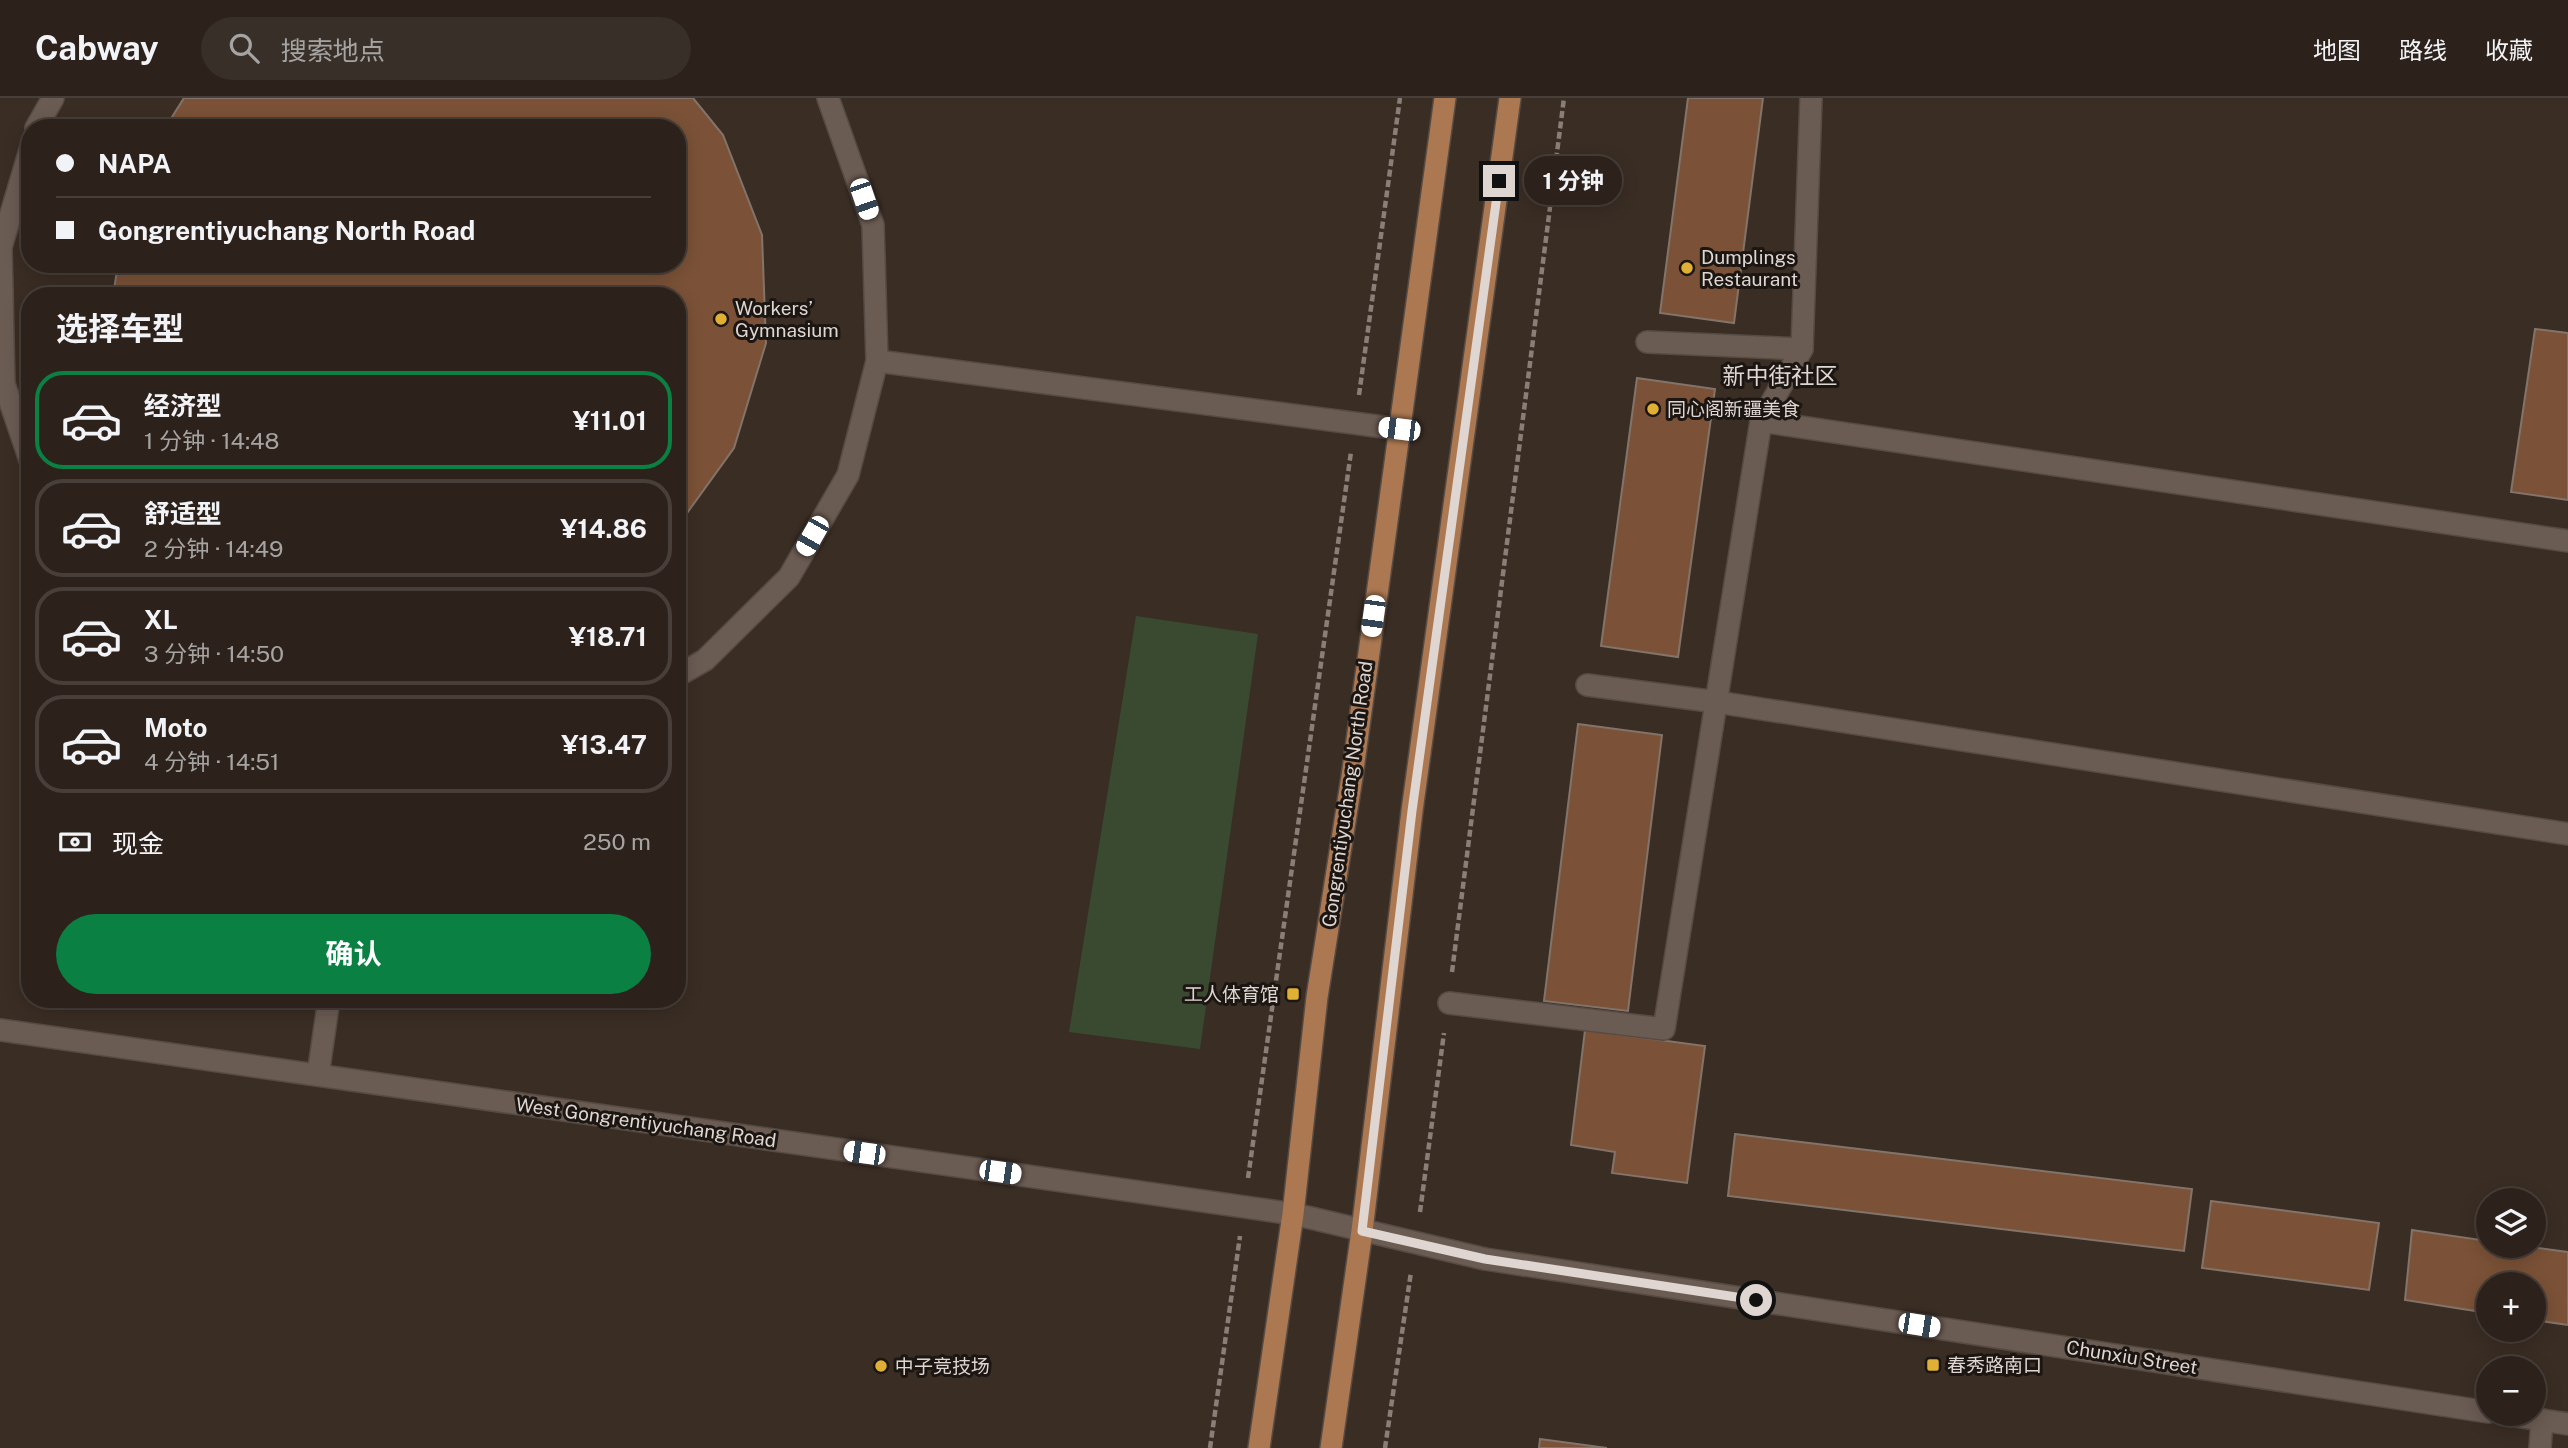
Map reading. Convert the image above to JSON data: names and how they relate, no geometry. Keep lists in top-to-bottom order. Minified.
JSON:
{"streets":{"main road":["Gongrentiyuchang North Road"],"street":["West Gongrentiyuchang Road","Chunxiu Street"]},"crossings":[["Gongrentiyuchang North Road","West Gongrentiyuchang Road"],["West Gongrentiyuchang Road","Chunxiu Street"]],"districts":["新中街社区"],"places":{"other":["Dumplings Restaurant","Workers’ Gymnasium","同心阁新疆美食","中子竞技场"],"transit":["工人体育馆","春秀路南口"]},"page":{"header":"Cabway","search":"搜索地点","nav":["地图","路线","收藏"],"banner":["NAPA","Gongrentiyuchang North Road"],"bubble":"1 分钟","heading":"选择车型","list":[{"name":"经济型","note":"1 分钟 · 14:48","value":"¥11.01"},{"name":"舒适型","note":"2 分钟 · 14:49","value":"¥14.86"},{"name":"XL","note":"3 分钟 · 14:50","value":"¥18.71"},{"name":"Moto","note":"4 分钟 · 14:51","value":"¥13.47"}],"pay":["现金","250 m"],"buttons":"确认","map_buttons":["+","−"]}}
